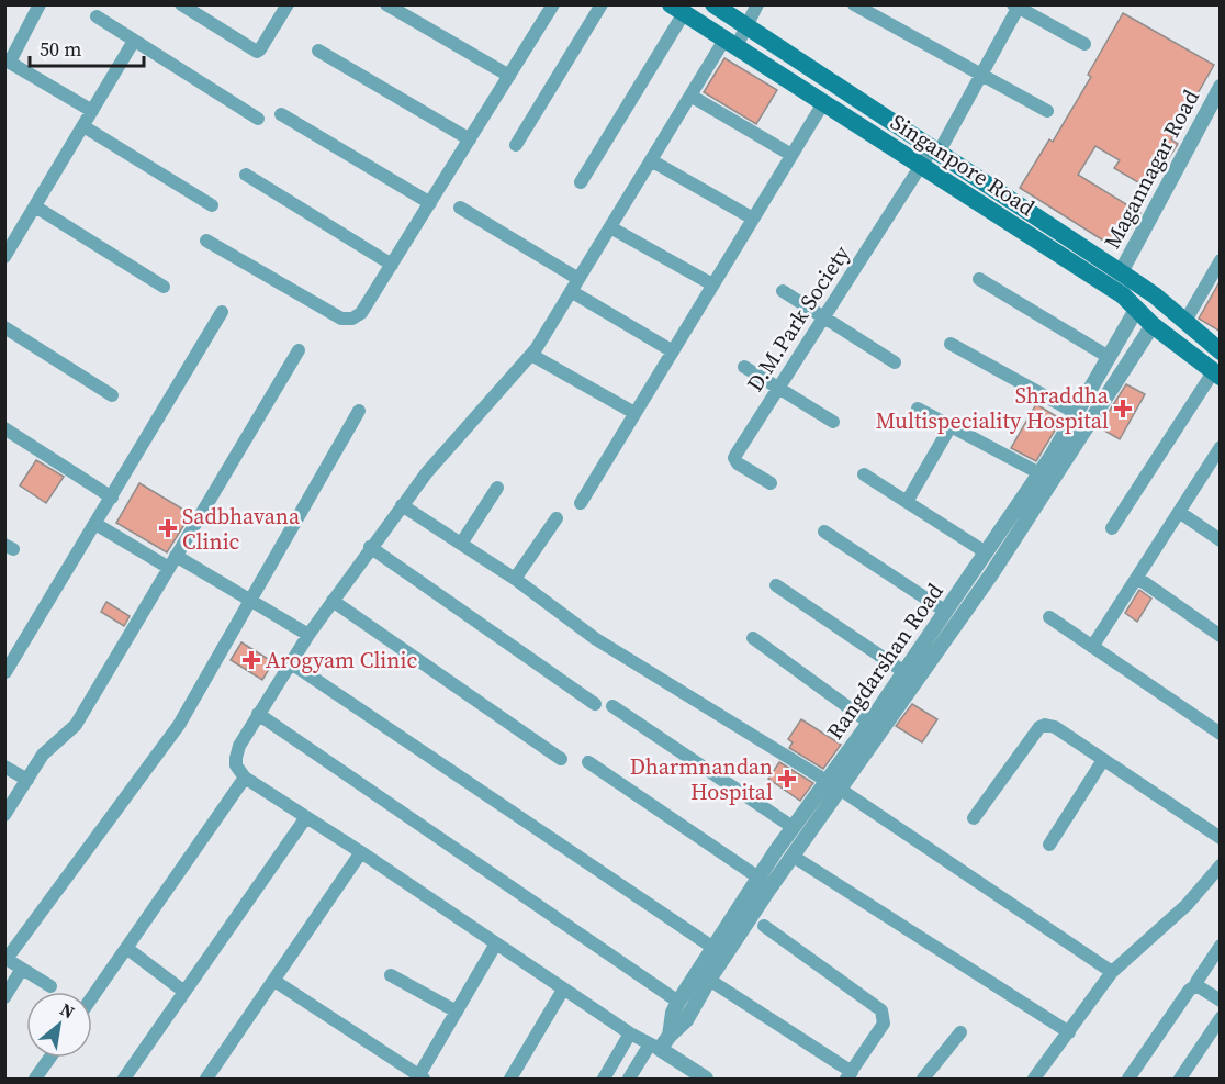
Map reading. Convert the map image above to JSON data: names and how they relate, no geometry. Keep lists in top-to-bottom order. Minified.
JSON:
{"streets":{"main road":["Singanpore Road"],"street":["Magannagar Road","D.M.Park Society","Rangdarshan Road"]},"crossings":[["Singanpore Road","Magannagar Road"],["Singanpore Road","D.M.Park Society"],["Singanpore Road","Rangdarshan Road"]],"places":{"health":["Shraddha Multispeciality Hospital","Sadbhavana Clinic","Arogyam Clinic","Dharmnandan Hospital"]},"scale_bar":"50 m","north":"top right"}
